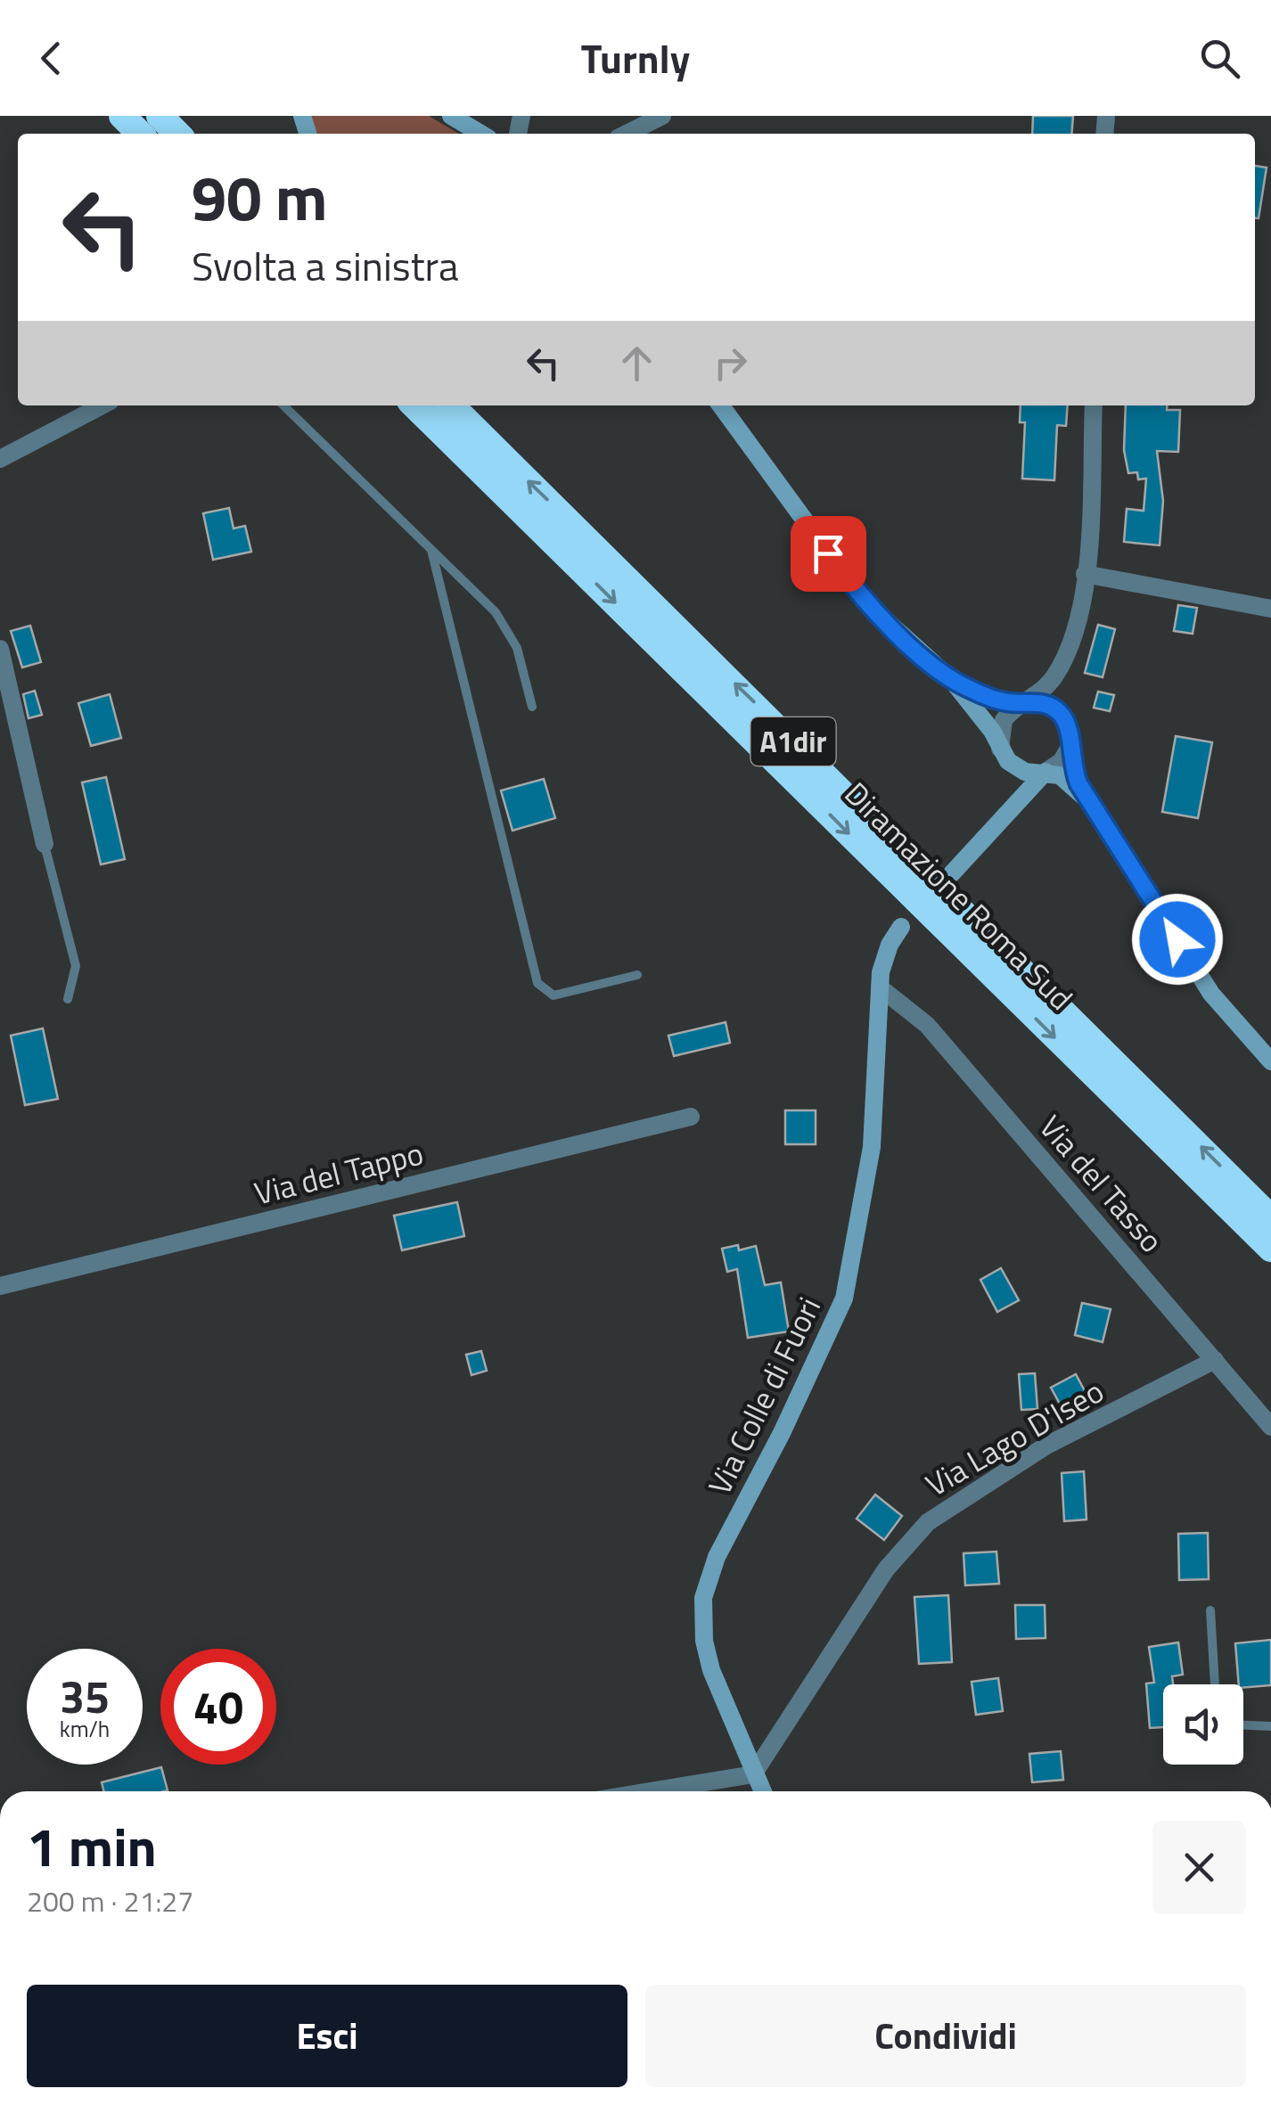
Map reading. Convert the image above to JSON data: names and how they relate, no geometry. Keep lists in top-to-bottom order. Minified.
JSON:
{"streets":{"highway":["A1dir","Diramazione Roma Sud"],"street":["Via del Tappo","Via del Tasso","Via Colle di Fuori","Via Lago D'Iseo"]},"crossings":[["Via del Tasso","Via Colle di Fuori"],["Via del Tasso","Via Lago D'Iseo"],["Via Colle di Fuori","Via Lago D'Iseo"]],"page":{"header":"Turnly","turn":["90 m","Svolta a sinistra"],"speed":"35 km/h","limit":"40","heading":["1 min","200 m · 21:27"],"buttons":["Esci","Condividi"]}}
